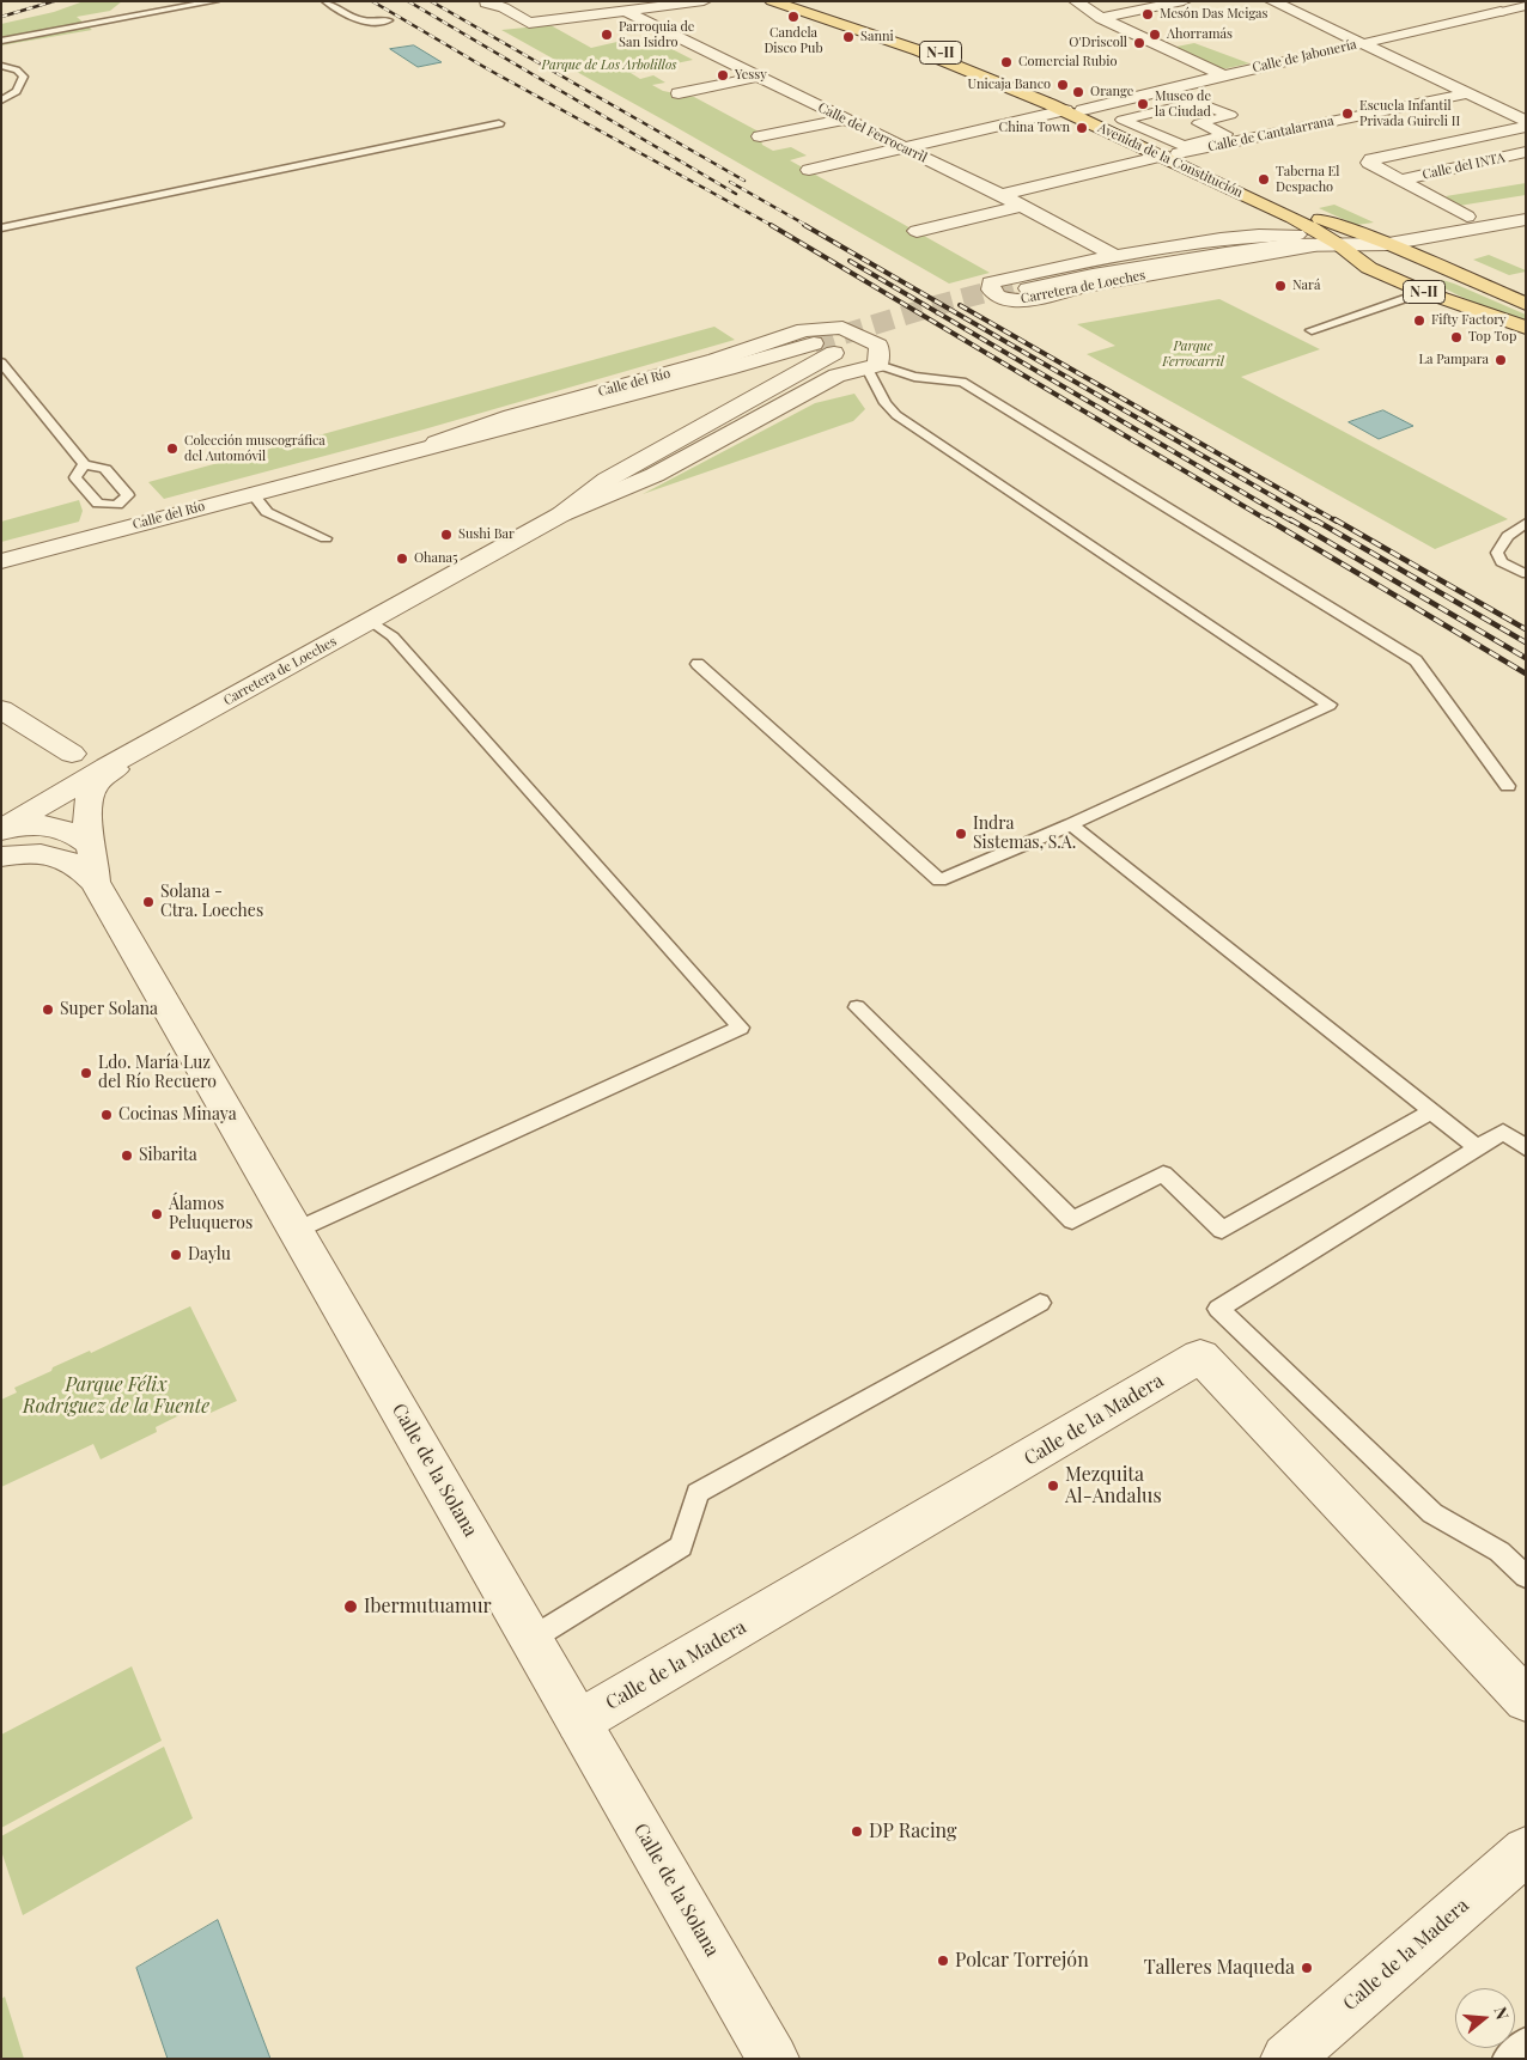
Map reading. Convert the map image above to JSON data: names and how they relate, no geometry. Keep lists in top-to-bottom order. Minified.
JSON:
{"streets":{"main road":["N-II","Avenida de la Constitución"],"street":["Calle de Jabonería","Calle del Ferrocarril","Calle de Cantalarrana","Calle del INTA","Carretera de Loeches","Calle del Río","Calle de la Madera","Calle de la Solana"]},"crossings":[["N-II","Carretera de Loeches"],["Calle de Jabonería","Avenida de la Constitución"],["Calle del Ferrocarril","Calle de Cantalarrana"],["Calle del Ferrocarril","Carretera de Loeches"],["Calle de Cantalarrana","Avenida de la Constitución"],["Avenida de la Constitución","Carretera de Loeches"],["Carretera de Loeches","Calle del Río"],["Calle de la Madera","Calle de la Solana"]],"parks":["Parque de Los Arbolillos","Parque Ferrocarril","Parque Félix Rodríguez de la Fuente"],"places":["Mesón Das Meigas","Candela Disco Pub","Parroquia de San Isidro","Ahorramás","Sanni","O'Driscoll","Comercial Rubio","Yessy","Unicaja Banco","Orange","Museo de la Ciudad","Escuela Infantil Privada Guireli II","China Town","Taberna El Despacho","Nará","Fifty Factory","Top Top","La Pampara","Colección museográfica del Automóvil","Sushi Bar","Ohana5","Indra Sistemas, S.A.","Solana - Ctra. Loeches","Super Solana","Ldo. María Luz del Río Recuero","Cocinas Minaya","Sibarita","Álamos Peluqueros","Daylu","Mezquita Al-Andalus","Ibermutuamur","DP Racing","Polcar Torrejón","Talleres Maqueda"],"north":"right"}
